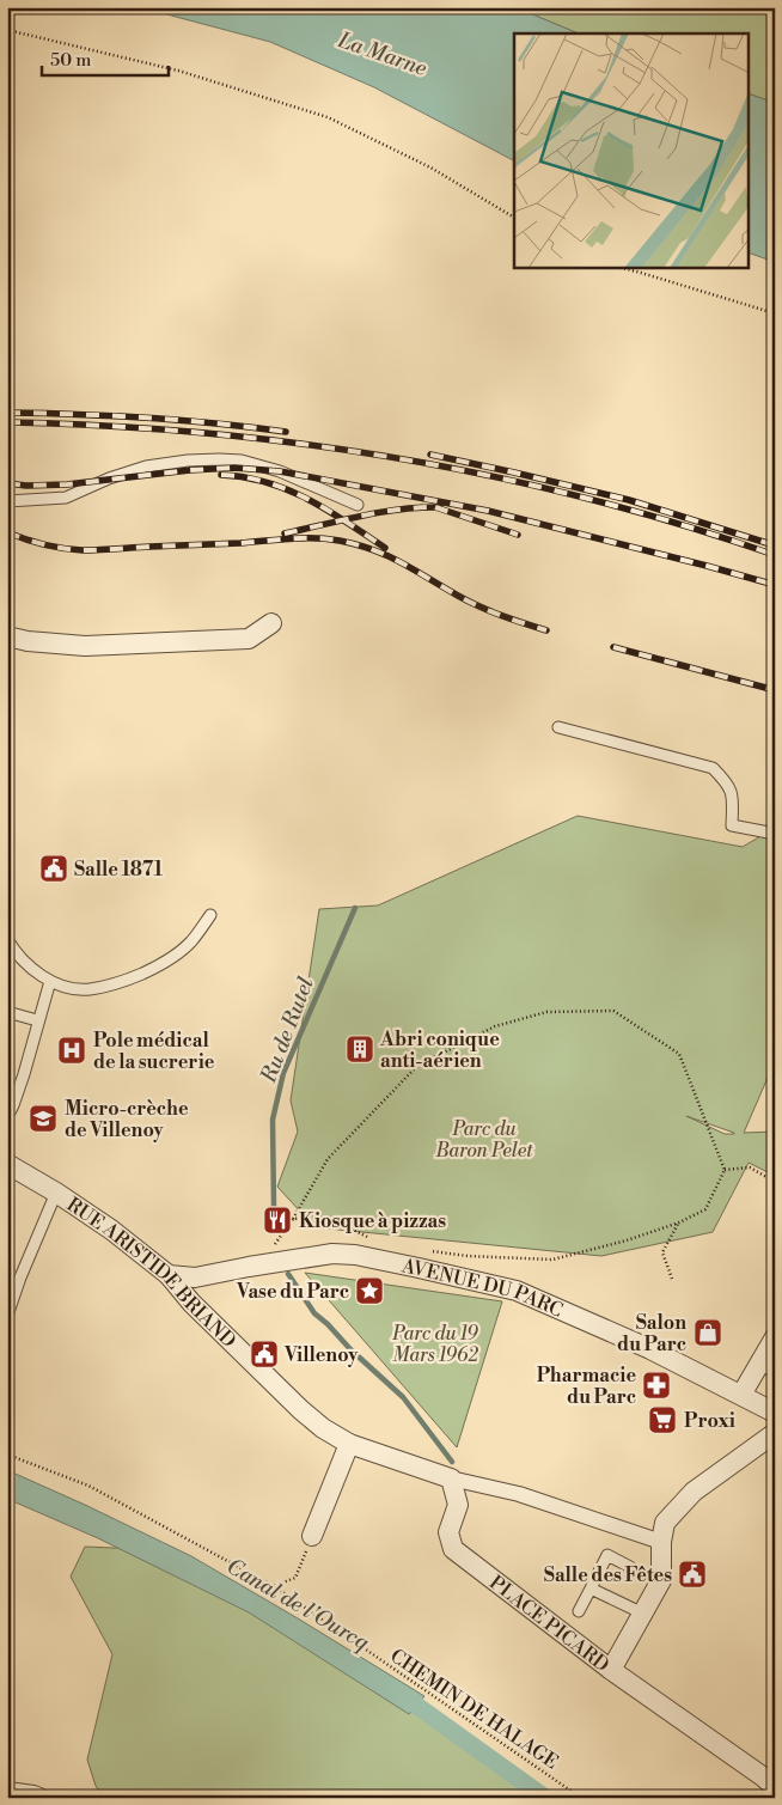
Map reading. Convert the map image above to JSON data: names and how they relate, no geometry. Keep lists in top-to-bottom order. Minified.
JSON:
{"streets":{"street":["RUE ARISTIDE BRIAND","AVENUE DU PARC","PLACE PICARD"],"path":["CHEMIN DE HALAGE"]},"crossings":[["RUE ARISTIDE BRIAND","AVENUE DU PARC"],["RUE ARISTIDE BRIAND","PLACE PICARD"]],"water":["La Marne","Ru de Rutel","Canal de l'Ourcq"],"parks":["Parc du Baron Pelet","Parc du 19 Mars 1962"],"places":{"public building":["Salle 1871","Villenoy","Salle des Fêtes"],"building":["Abri conique anti-aérien"],"hospital":["Pole médical de la sucrerie"],"school or university":["Micro-crèche de Villenoy"],"restaurant":["Kiosque à pizzas"],"place":["Vase du Parc"],"shop":["Salon du Parc"],"pharmacy":["Pharmacie du Parc"],"supermarket":["Proxi"]},"scale_bar":"50 m"}
